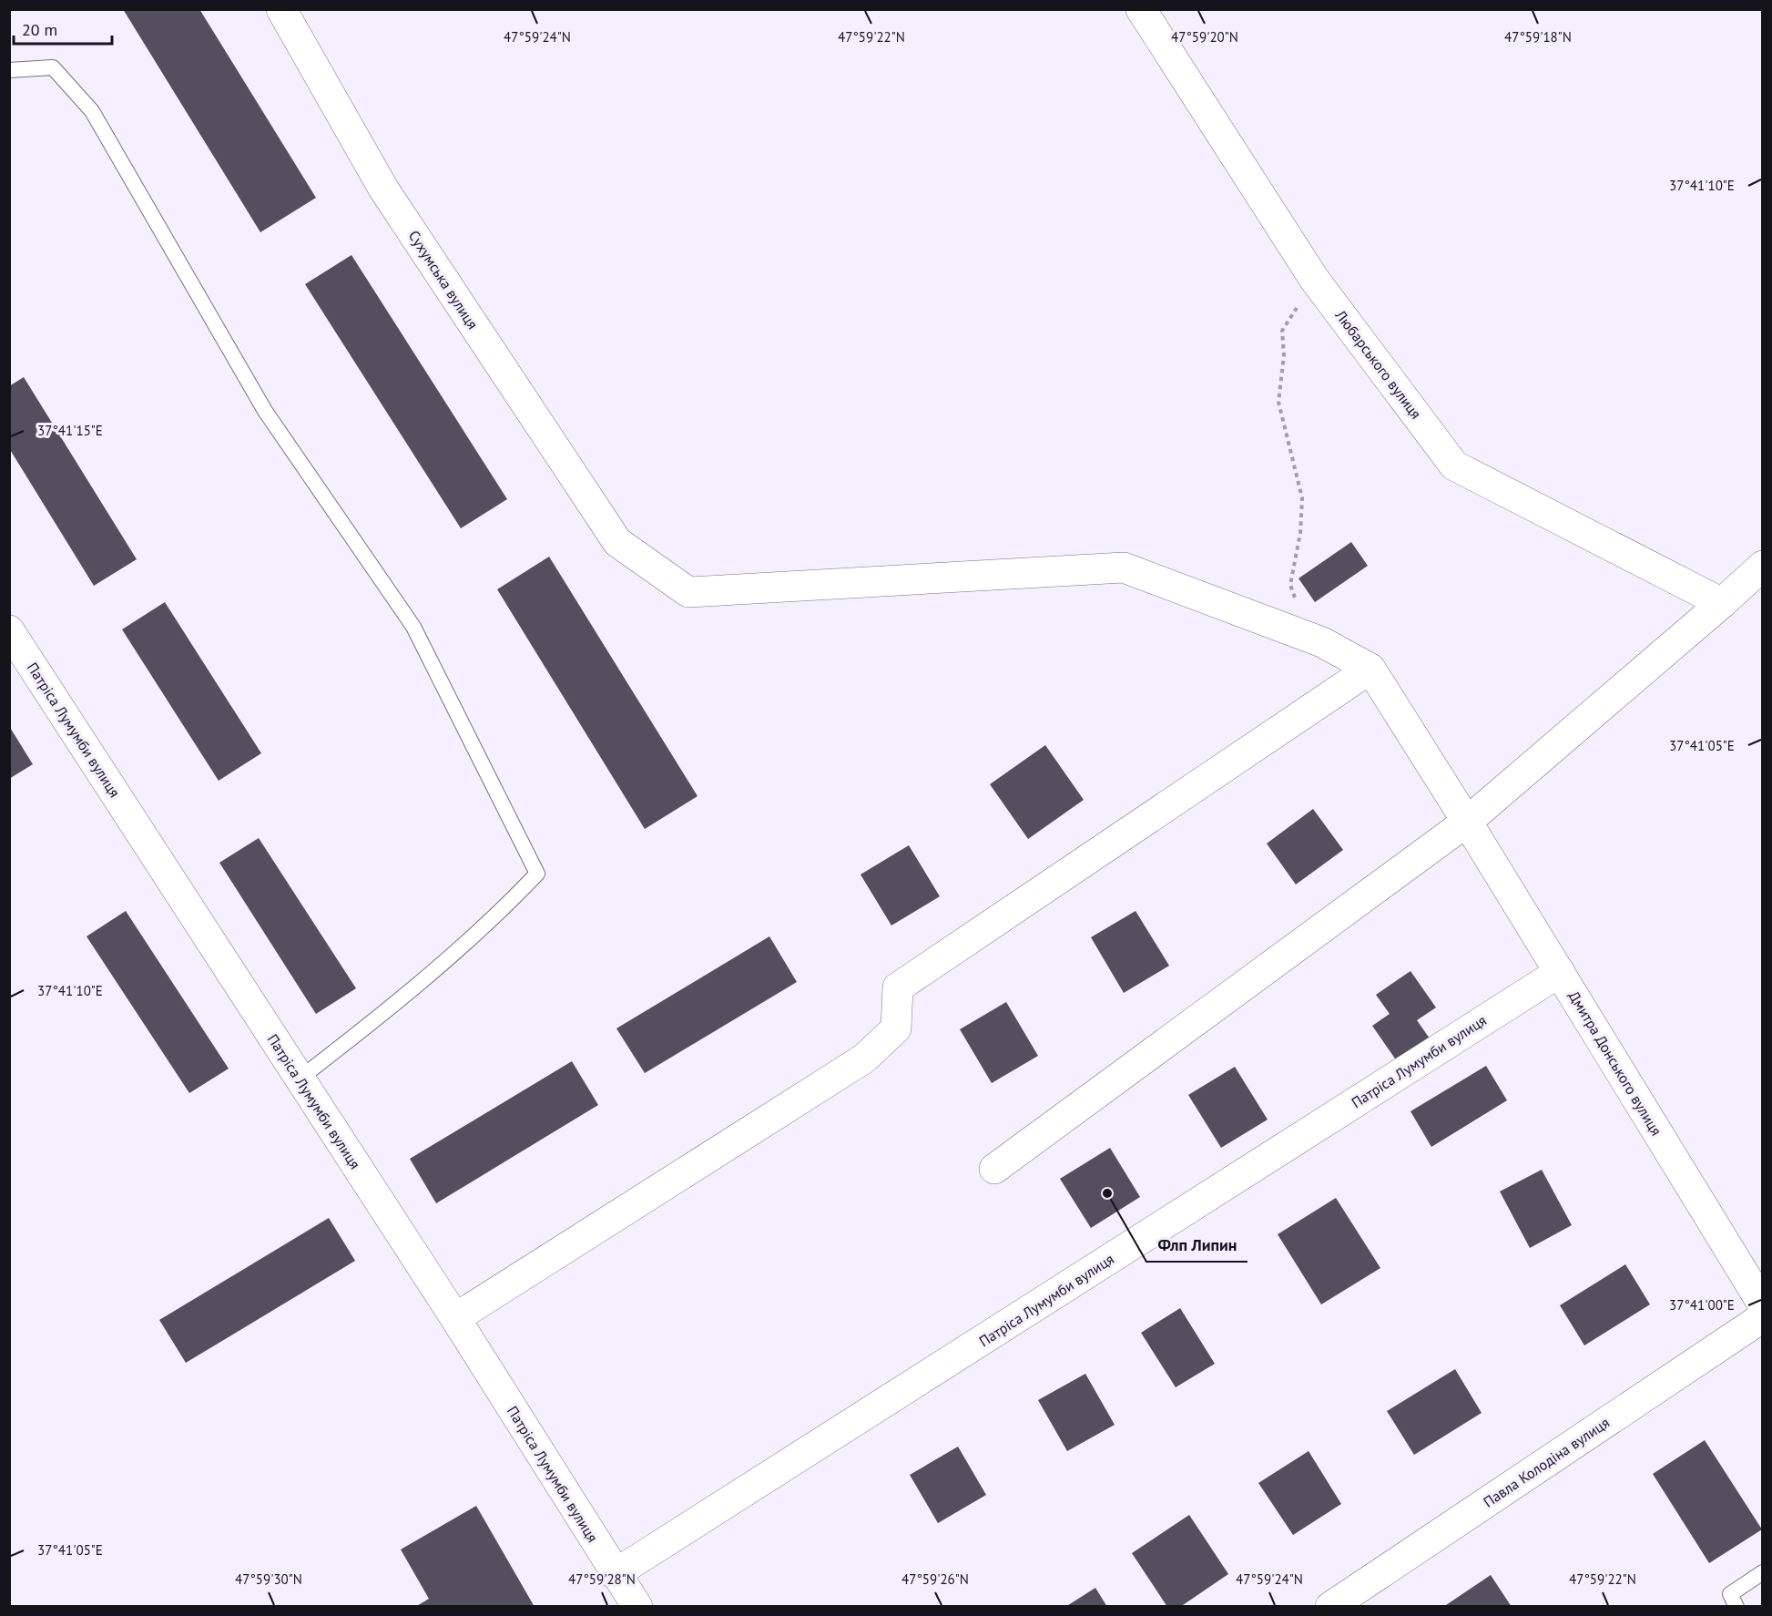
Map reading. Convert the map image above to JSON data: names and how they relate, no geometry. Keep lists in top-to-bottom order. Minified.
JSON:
{"streets":{"street":["Сухумська вулиця","Любарського вулиця","Патріса Лумумби вулиця","Дмитра Донського вулиця","Павла Колодіна вулиця"]},"crossings":[["Патріса Лумумби вулиця","Дмитра Донського вулиця"]],"places":["Флп Липин"],"scale_bar":"20 m","coordinates":["47°59'24\"N","47°59'22\"N","47°59'20\"N","47°59'18\"N","37°41'10\"E","37°41'15\"E","37°41'05\"E","37°41'00\"E","47°59'30\"N","47°59'28\"N","47°59'26\"N"]}
